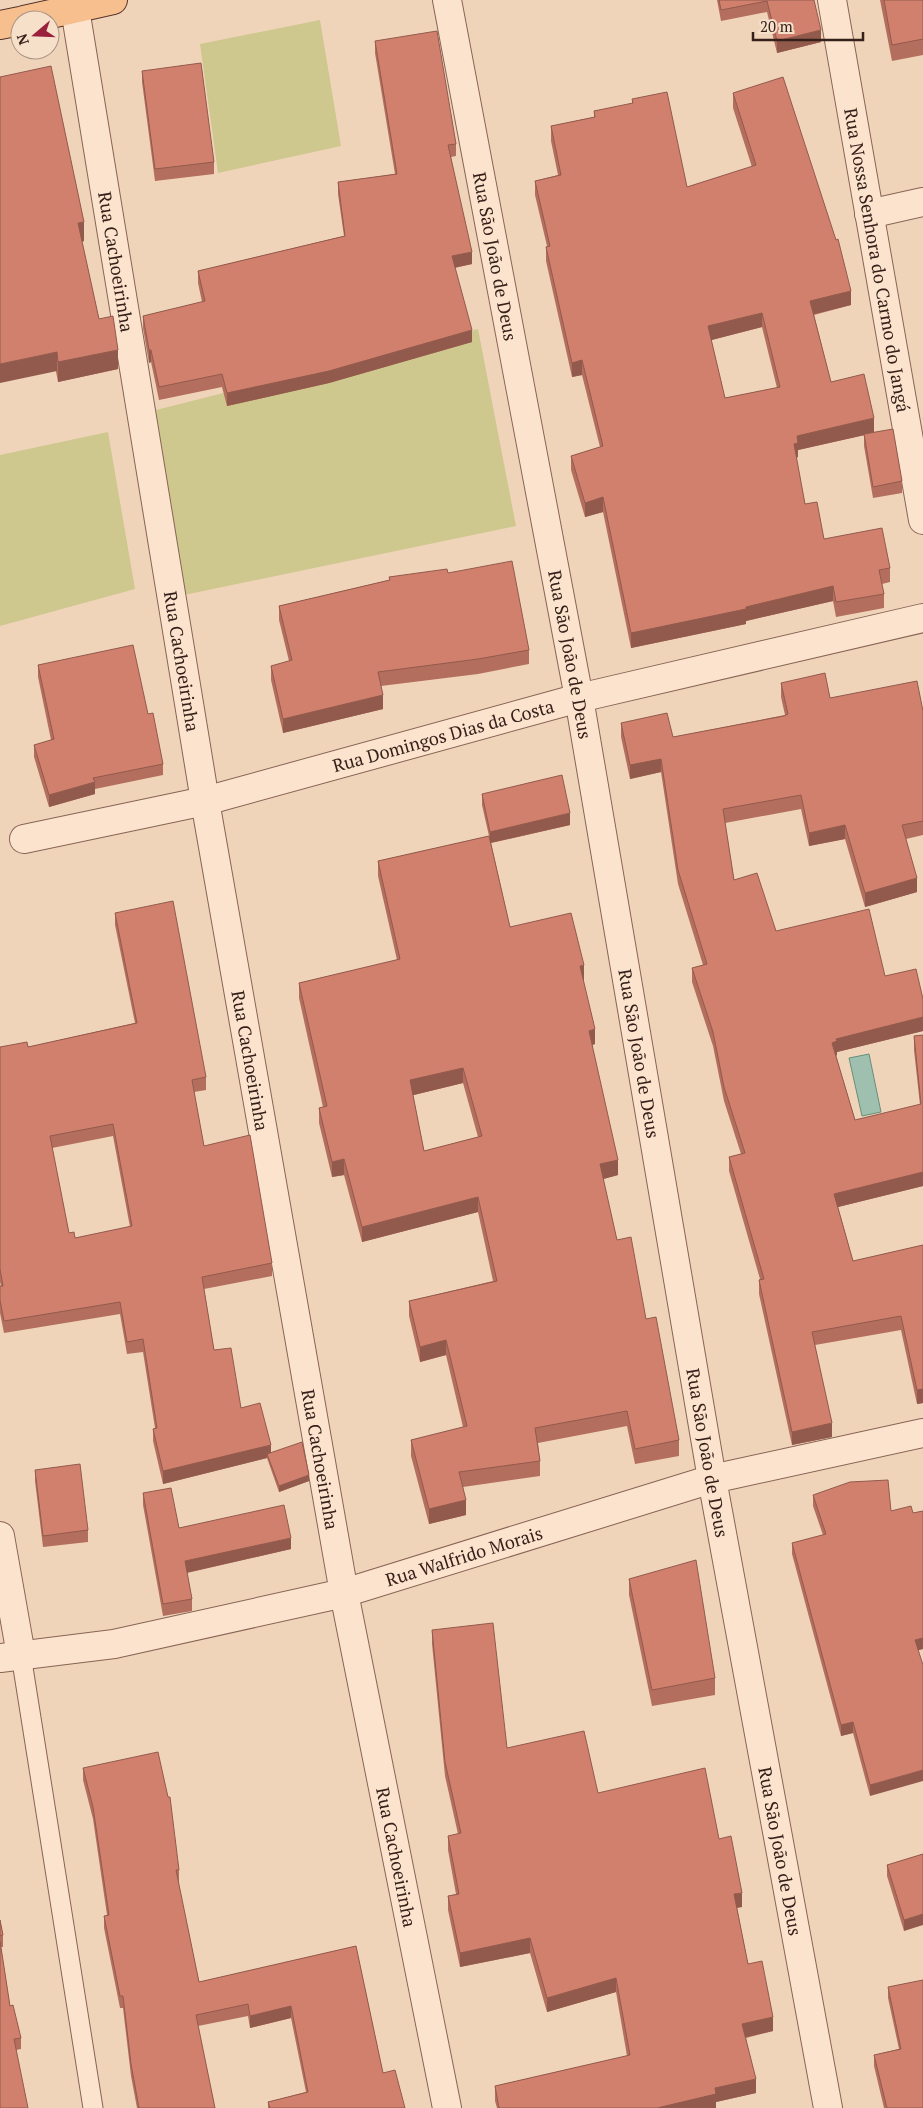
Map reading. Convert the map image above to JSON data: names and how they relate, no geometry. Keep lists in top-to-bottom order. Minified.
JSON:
{"streets":{"street":["Rua São João de Deus","Rua Nossa Senhora do Carmo do Jangá","Rua Cachoeirinha","Rua Domingos Dias da Costa","Rua Walfrido Morais"]},"crossings":[["Rua São João de Deus","Rua Domingos Dias da Costa"],["Rua São João de Deus","Rua Walfrido Morais"],["Rua Cachoeirinha","Rua Domingos Dias da Costa"],["Rua Cachoeirinha","Rua Walfrido Morais"]],"scale_bar":"20 m","north":"left"}
